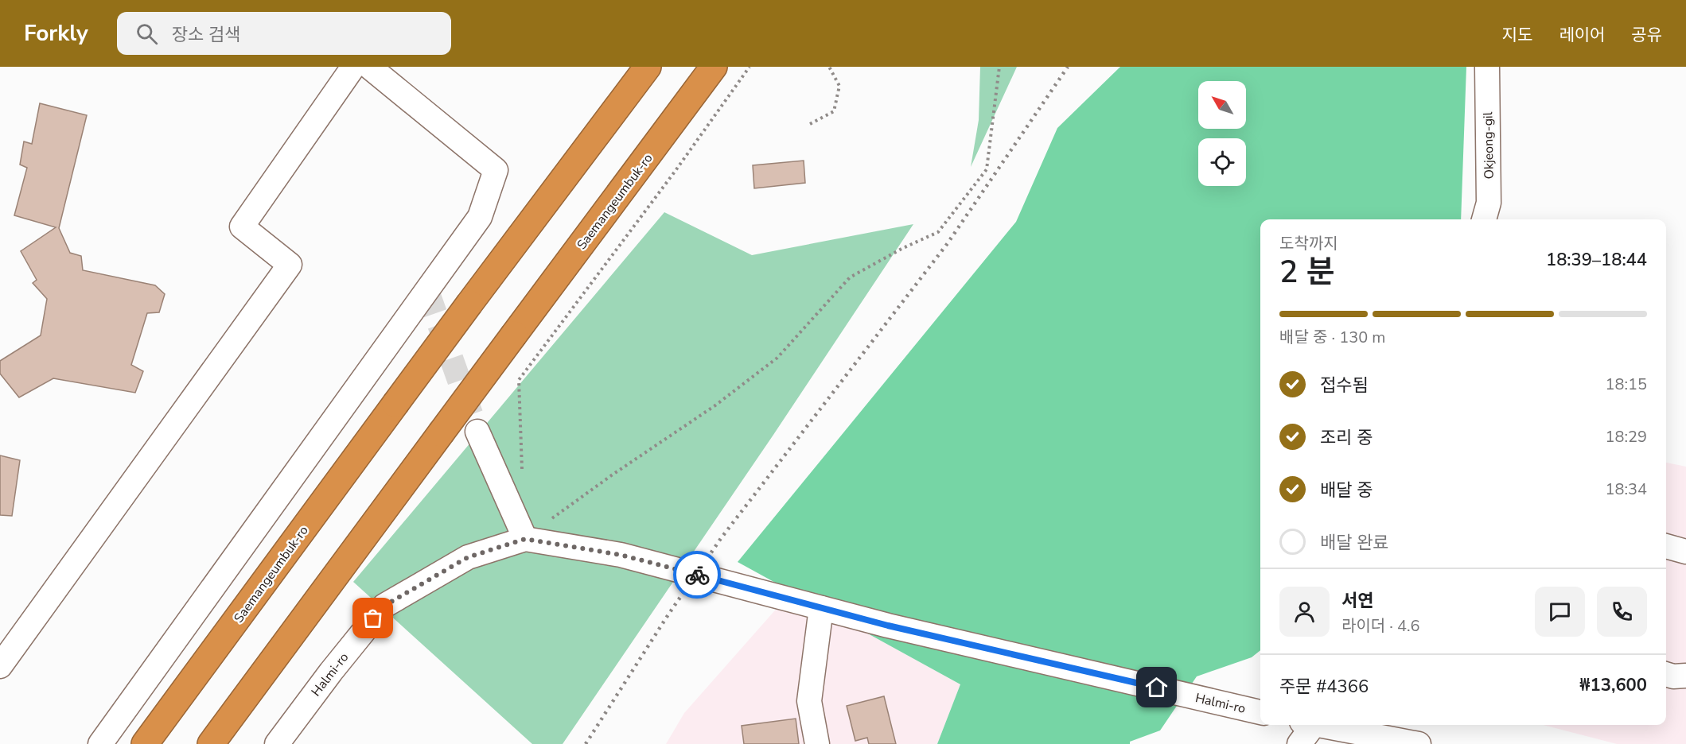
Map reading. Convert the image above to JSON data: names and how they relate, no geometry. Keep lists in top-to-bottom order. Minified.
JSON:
{"streets":{"highway":["Saemangeumbuk-ro"],"street":["Okjeong-gil","Halmi-ro"]},"north":"top left","page":{"header":"Forkly","search":"장소 검색","nav":["지도","레이어","공유"],"heading":["2 분","도착까지","18:39–18:44"],"panel":["서연","라이더 · 4.6","주문 #4366","₩13,600"],"bar":"배달 중 · 130 m","list":[["접수됨","18:15"],["조리 중","18:29"],["배달 중","18:34"],"배달 완료"]}}
